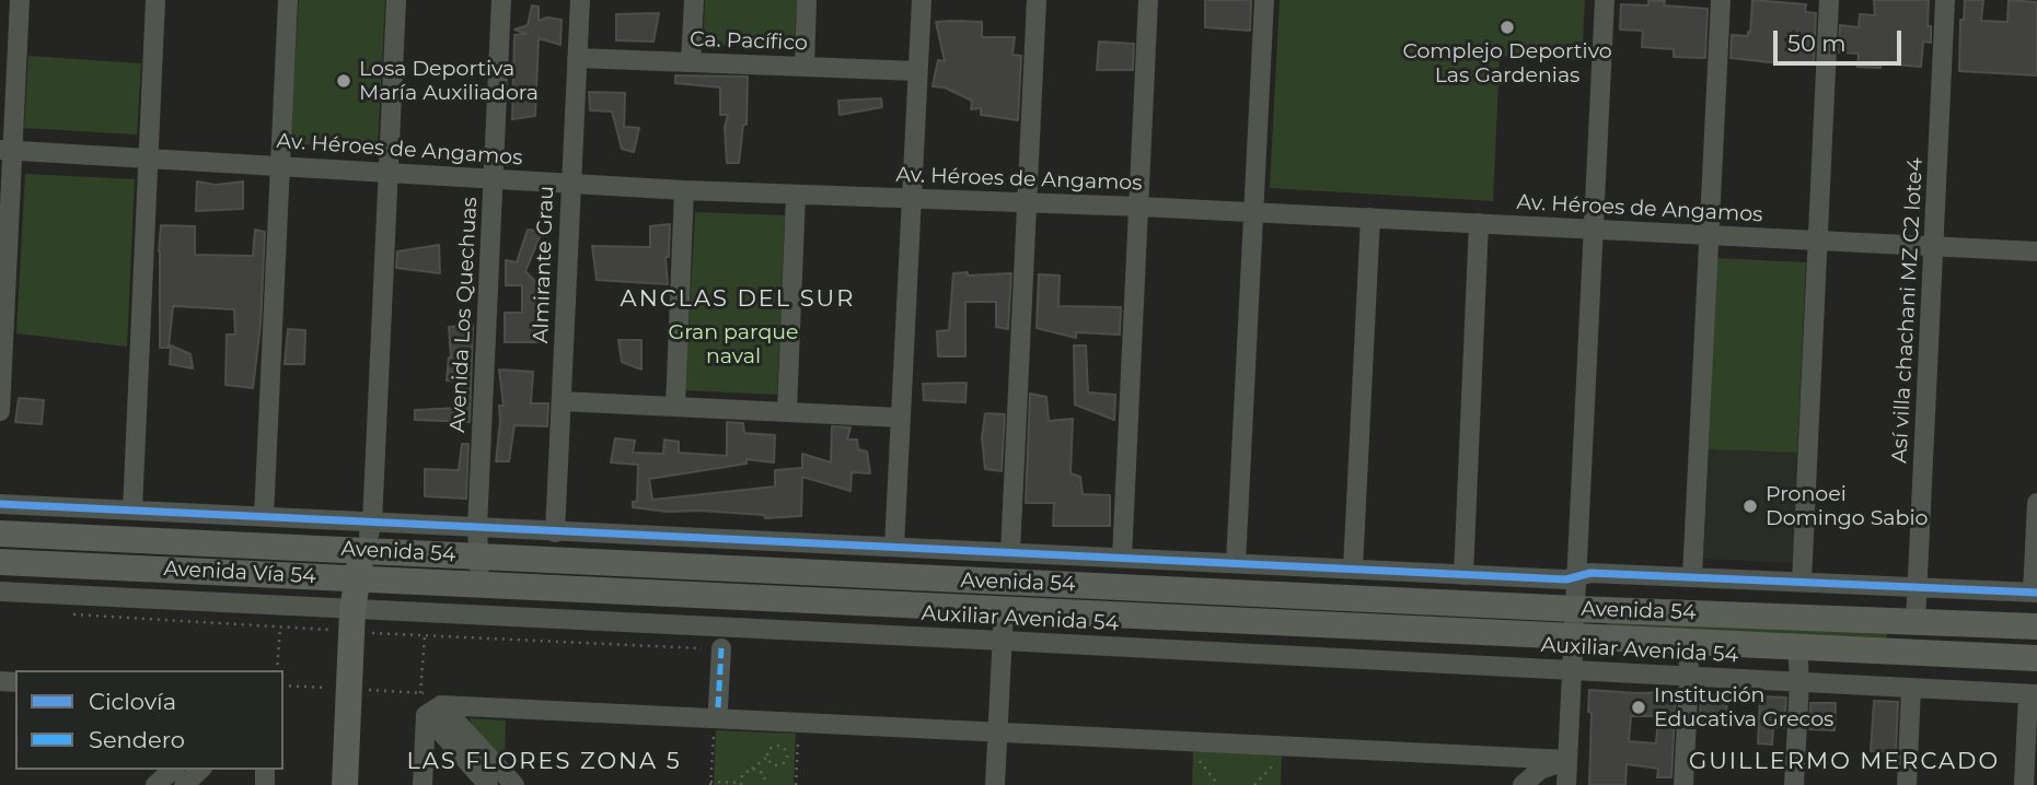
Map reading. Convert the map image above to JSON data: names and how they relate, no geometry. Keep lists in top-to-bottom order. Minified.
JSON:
{"streets":{"main road":["Avenida 54","Avenida Vía 54"],"street":["Ca. Pacífico","Av. Héroes de Angamos","Almirante Grau","Así villa chachani MZ C2 lote4","Avenida Los Quechuas","Auxiliar Avenida 54"]},"crossings":[["Ca. Pacífico","Almirante Grau"],["Av. Héroes de Angamos","Almirante Grau"],["Av. Héroes de Angamos","Así villa chachani MZ C2 lote4"],["Av. Héroes de Angamos","Avenida Los Quechuas"],["Así villa chachani MZ C2 lote4","Avenida 54"],["Avenida Los Quechuas","Avenida 54"],["Avenida Los Quechuas","Avenida Vía 54"],["Avenida 54","Avenida Vía 54"]],"districts":["ANCLAS DEL SUR","LAS FLORES ZONA 5","GUILLERMO MERCADO"],"parks":["Gran parque naval"],"places":["Complejo Deportivo Las Gardenias","Losa Deportiva María Auxiliadora","Pronoei Domingo Sabio","Institución Educativa Grecos"],"legend":["Ciclovía","Sendero"],"scale_bar":"50 m"}
